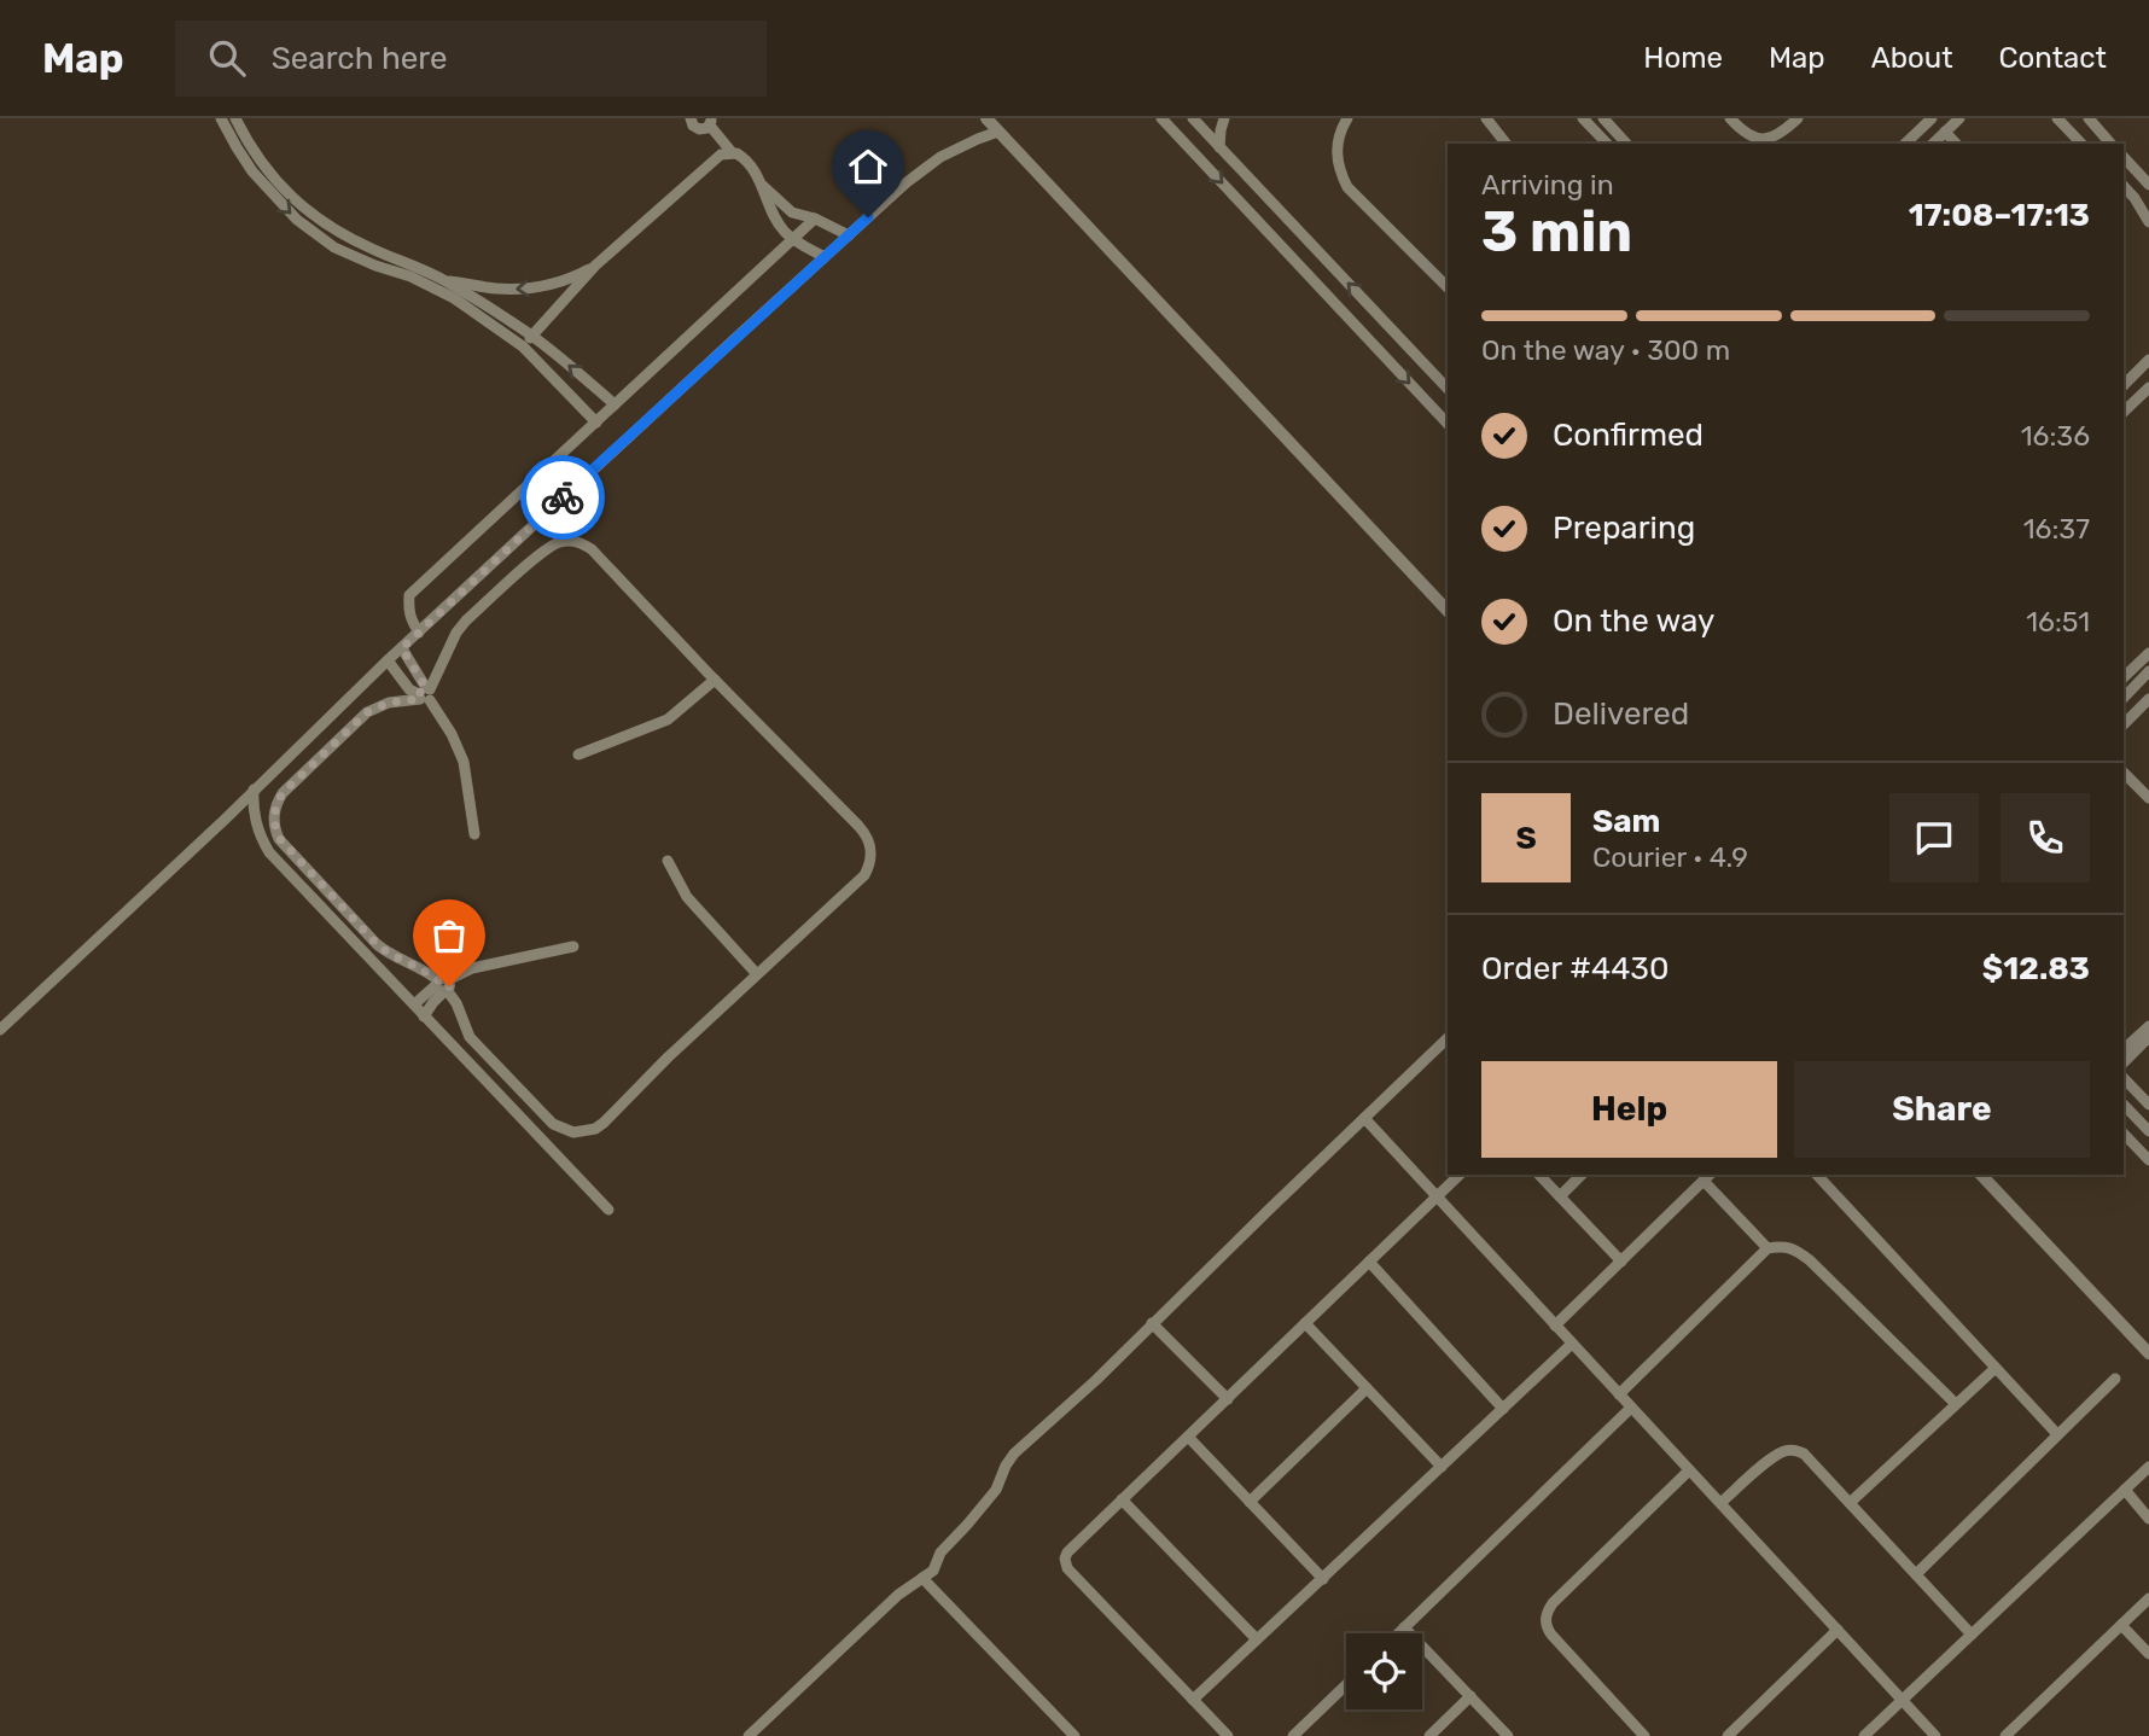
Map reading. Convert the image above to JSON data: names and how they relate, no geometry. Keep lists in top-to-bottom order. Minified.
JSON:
{"page":{"header":"Map","search":"Search here","nav":["Home","Map","About","Contact"],"heading":["3 min","Arriving in","17:08–17:13"],"panel":["Sam","Courier · 4.9","Order #4430","$12.83"],"bar":"On the way · 300 m","list":[["Confirmed","16:36"],["Preparing","16:37"],["On the way","16:51"],"Delivered"],"round":"S","buttons":["Help","Share"]}}
